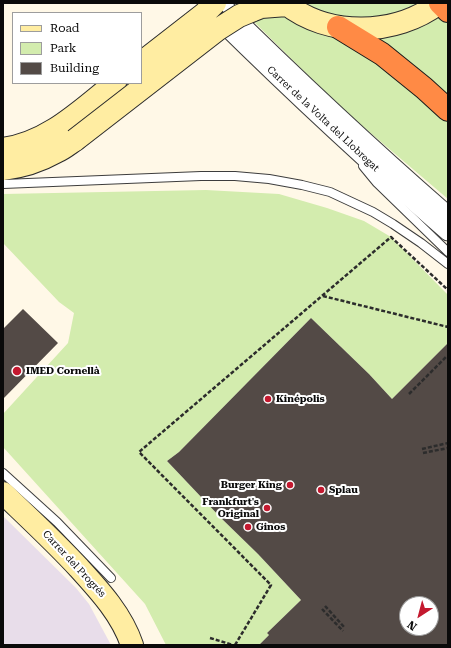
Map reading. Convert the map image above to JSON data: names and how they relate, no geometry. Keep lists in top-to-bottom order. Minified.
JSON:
{"streets":{"main road":["Carrer del Progrés"],"street":["Carrer de la Volta del Llobregat"]},"places":["IMED Cornellà","Kinépolis","Burger King","Splau","Frankfurt's Original","Ginos"],"legend":["Road","Park","Building"],"north":"bottom left"}
